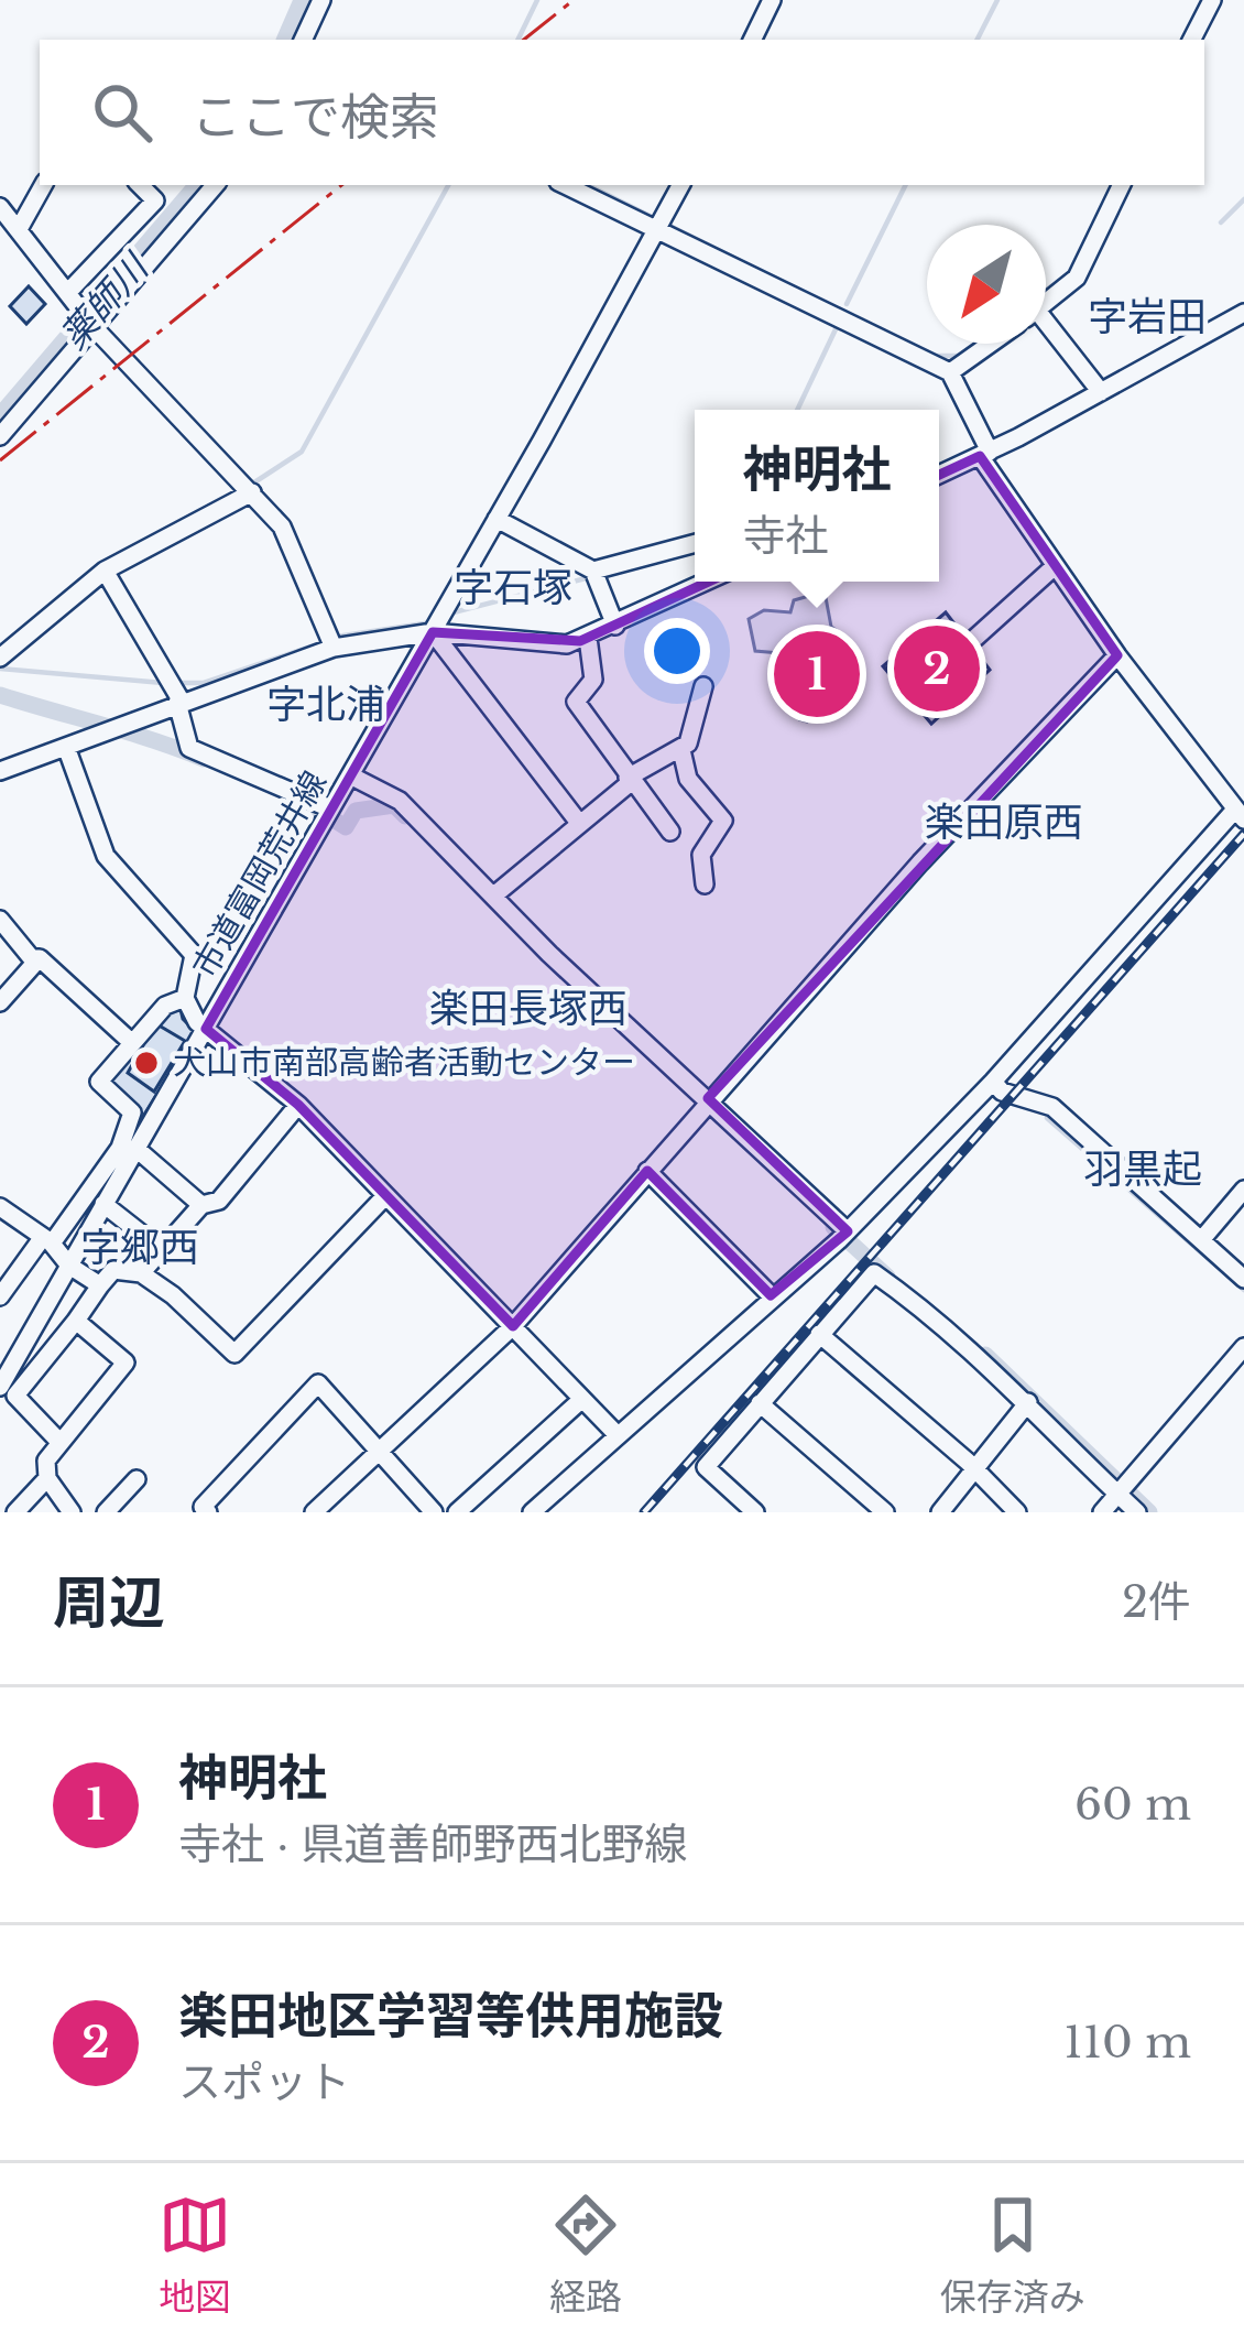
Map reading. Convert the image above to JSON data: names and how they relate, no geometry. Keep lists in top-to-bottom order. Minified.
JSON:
{"streets":{"street":["市道富岡荒井線"]},"districts":["字岩田","字石塚","字北浦","楽田原西","楽田長塚西","羽黒起","字郷西"],"water":["薬師川"],"places":["犬山市南部高齢者活動センター"],"north":"bottom left","page":{"search":"ここで検索","popup":["神明社","寺社"],"pins":["2","1"],"heading":["周辺","2件"],"list":[{"mark":"1","name":"神明社","note":"寺社 · 県道善師野西北野線","value":"60 m"},{"mark":"2","name":"楽田地区学習等供用施設","note":"スポット","value":"110 m"}],"nav":["地図","経路","保存済み"]}}
